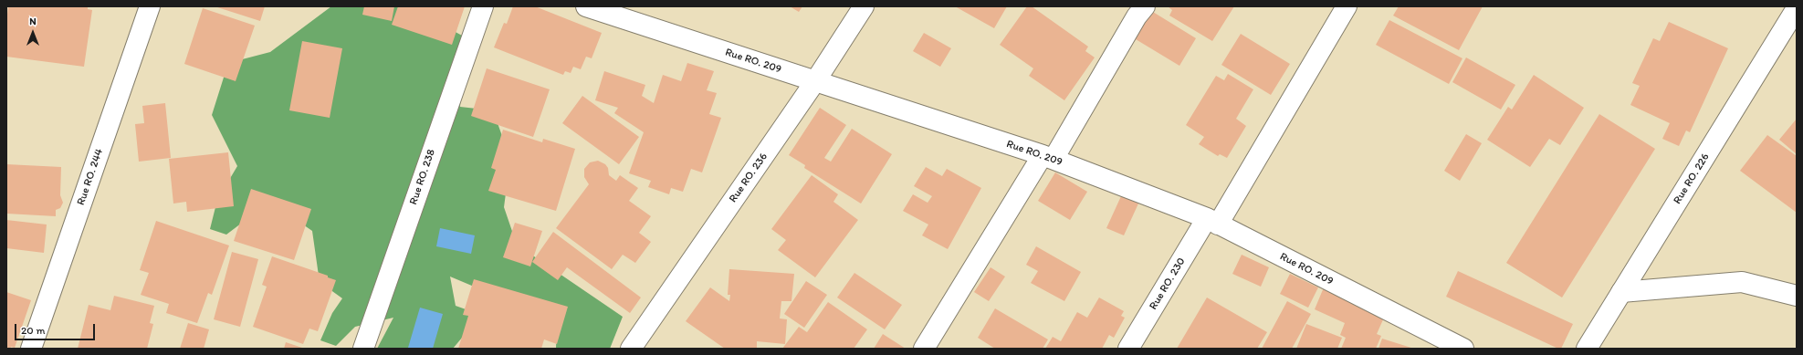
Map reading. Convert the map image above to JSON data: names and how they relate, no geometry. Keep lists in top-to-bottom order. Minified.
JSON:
{"streets":{"street":["Rue RO. 209","Rue RO. 244","Rue RO. 238","Rue RO. 236","Rue RO. 226","Rue RO. 230"]},"crossings":[["Rue RO. 209","Rue RO. 236"],["Rue RO. 209","Rue RO. 230"]],"scale_bar":"20 m","north":"top"}
